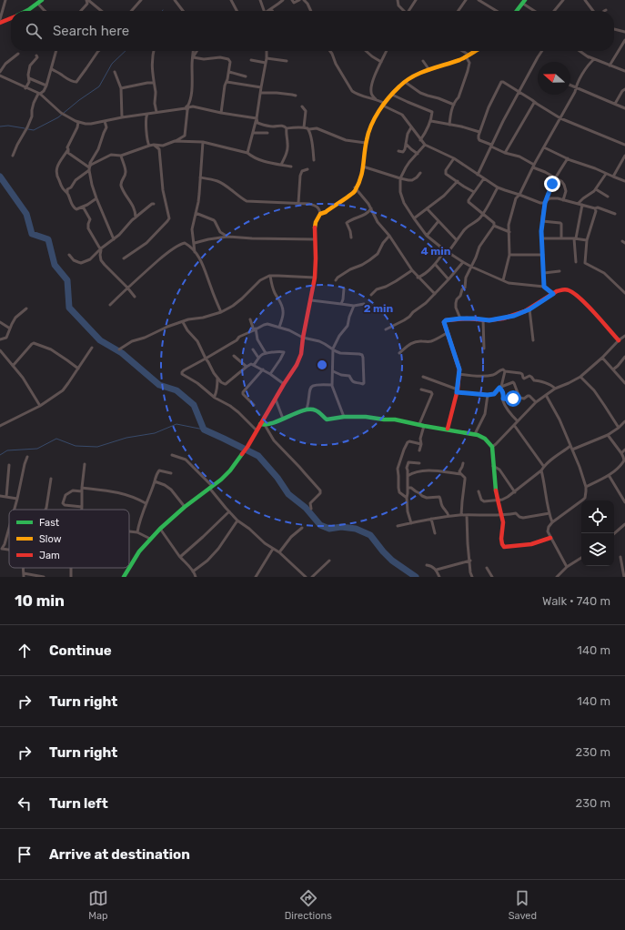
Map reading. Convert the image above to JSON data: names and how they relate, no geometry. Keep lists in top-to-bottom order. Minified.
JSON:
{"legend":["Fast","Slow","Jam"],"north":"left","page":{"search":"Search here","heading":["10 min","Walk · 740 m"],"list":[["Continue","140 m"],["Turn right","140 m"],["Turn right","230 m"],["Turn left","230 m"],"Arrive at destination"],"nav":["Map","Directions","Saved"]},"rings":["4 min","2 min"]}
